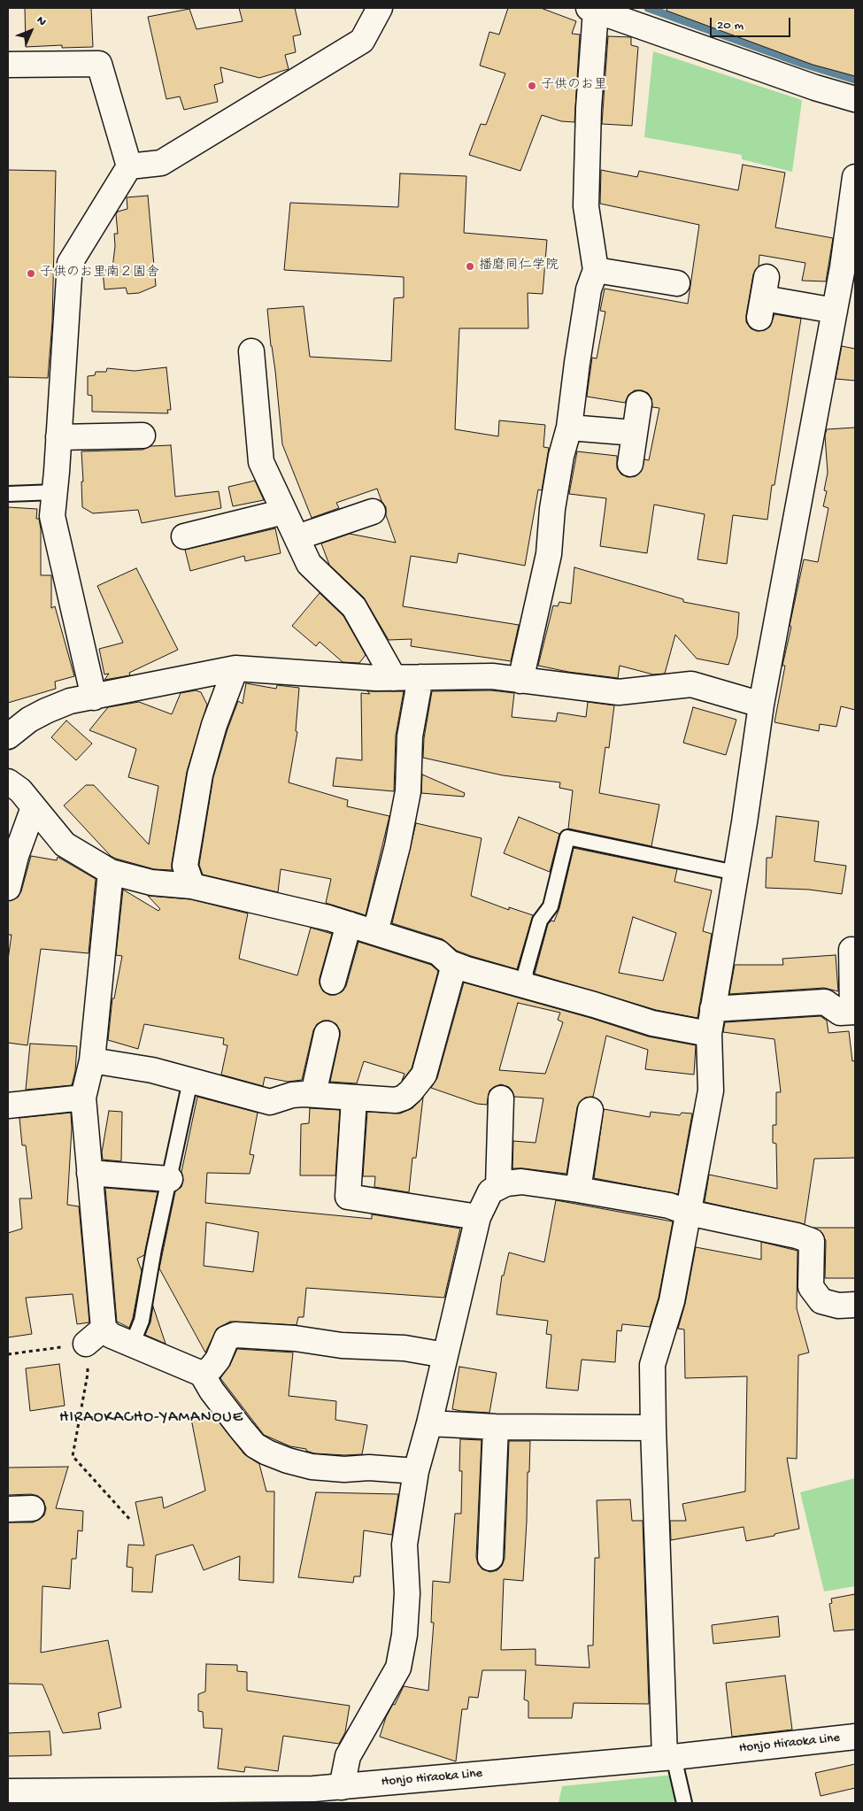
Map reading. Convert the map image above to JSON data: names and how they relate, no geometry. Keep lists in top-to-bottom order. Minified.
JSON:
{"streets":{"street":["Honjo Hiraoka Line"]},"districts":["HIRAOKACHO-YAMANOUE"],"places":["子供のお里","播磨同仁学院","子供のお里南２園舎"],"scale_bar":"20 m","north":"top right"}
